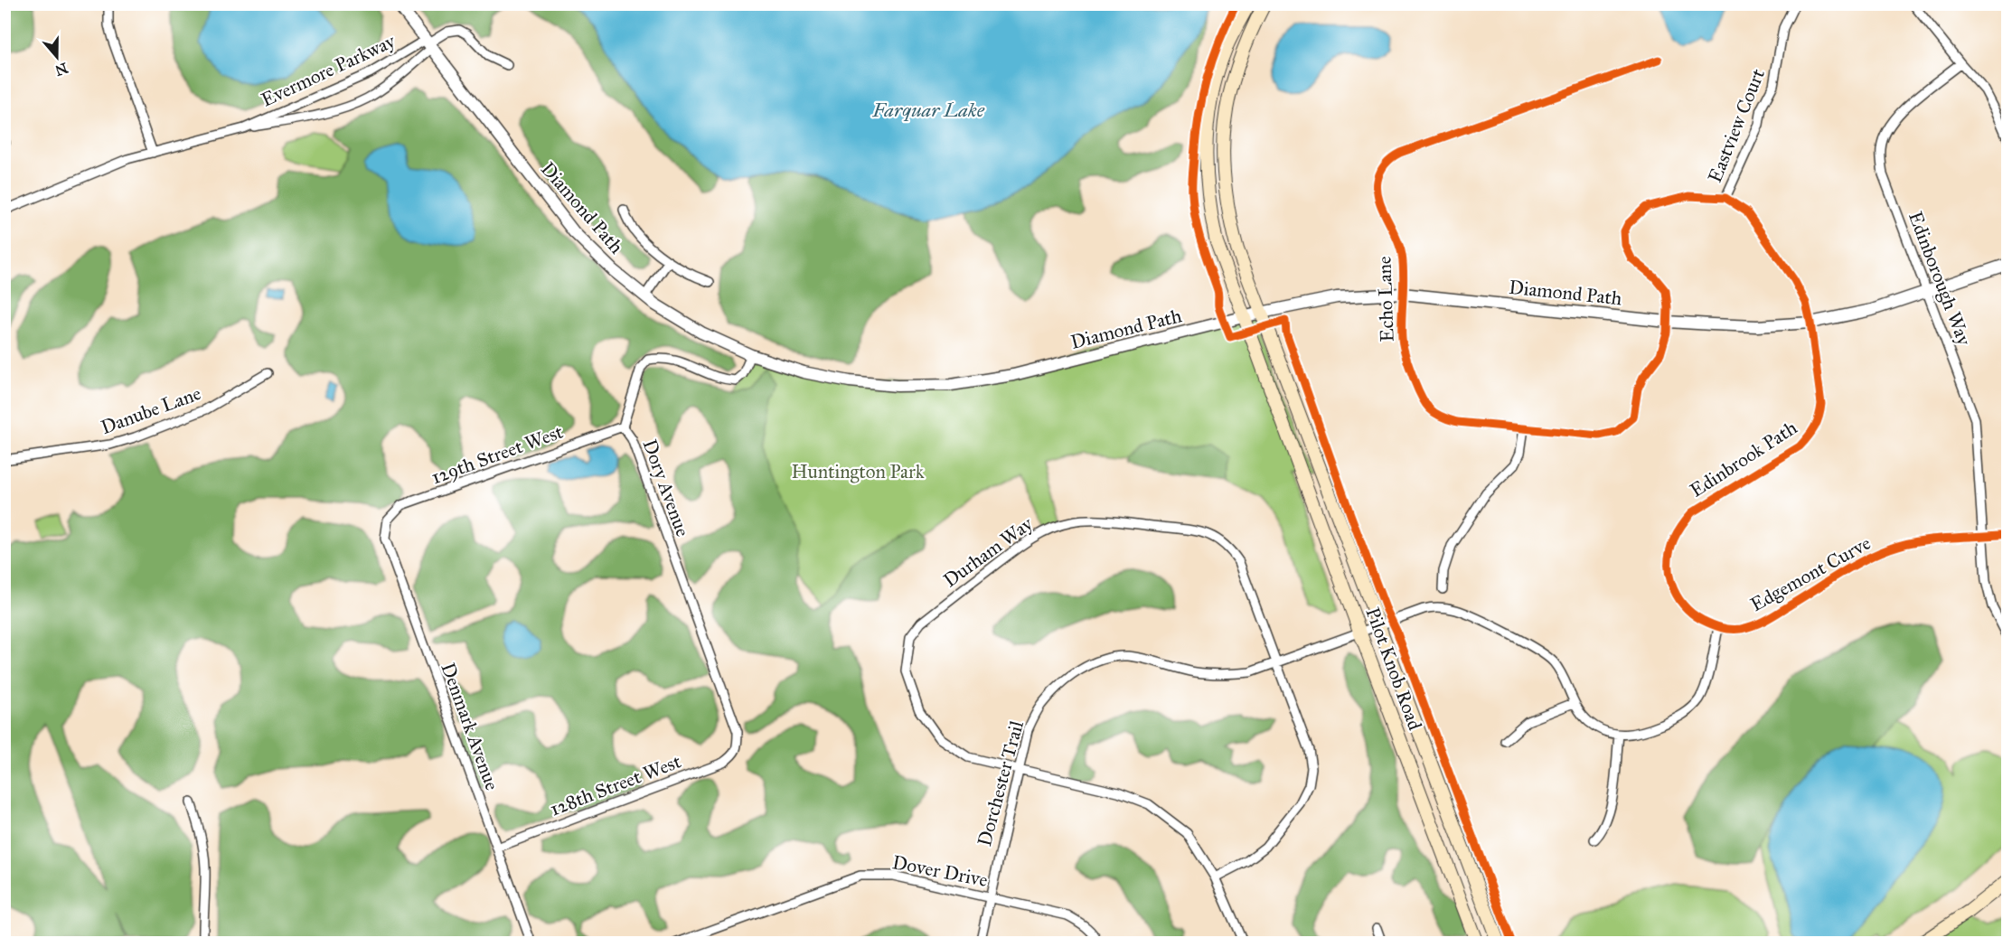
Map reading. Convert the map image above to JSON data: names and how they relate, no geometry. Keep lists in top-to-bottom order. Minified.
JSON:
{"streets":{"main road":["Pilot Knob Road"],"street":["Evermore Parkway","Eastview Court","Diamond Path","Edinborough Way","Echo Lane","Danube Lane","129th Street West","Edinbrook Path","Dory Avenue","Durham Way","Edgemont Curve","Denmark Avenue","Dorchester Trail","128th Street West","Dover Drive"]},"crossings":[["Evermore Parkway","Diamond Path"],["Eastview Court","Echo Lane"],["Eastview Court","Edinbrook Path"],["Diamond Path","Edinborough Way"],["Diamond Path","Echo Lane"],["Diamond Path","Edinbrook Path"],["Diamond Path","Dory Avenue"],["Diamond Path","Pilot Knob Road"],["Edinborough Way","Edgemont Curve"],["Echo Lane","Edinbrook Path"],["129th Street West","Dory Avenue"],["129th Street West","Denmark Avenue"],["Edinbrook Path","Edgemont Curve"],["Dory Avenue","128th Street West"],["Durham Way","Dorchester Trail"],["Pilot Knob Road","Dorchester Trail"],["Denmark Avenue","128th Street West"],["Dorchester Trail","Dover Drive"]],"water":["Farquar Lake"],"parks":["Huntington Park"],"north":"bottom"}
